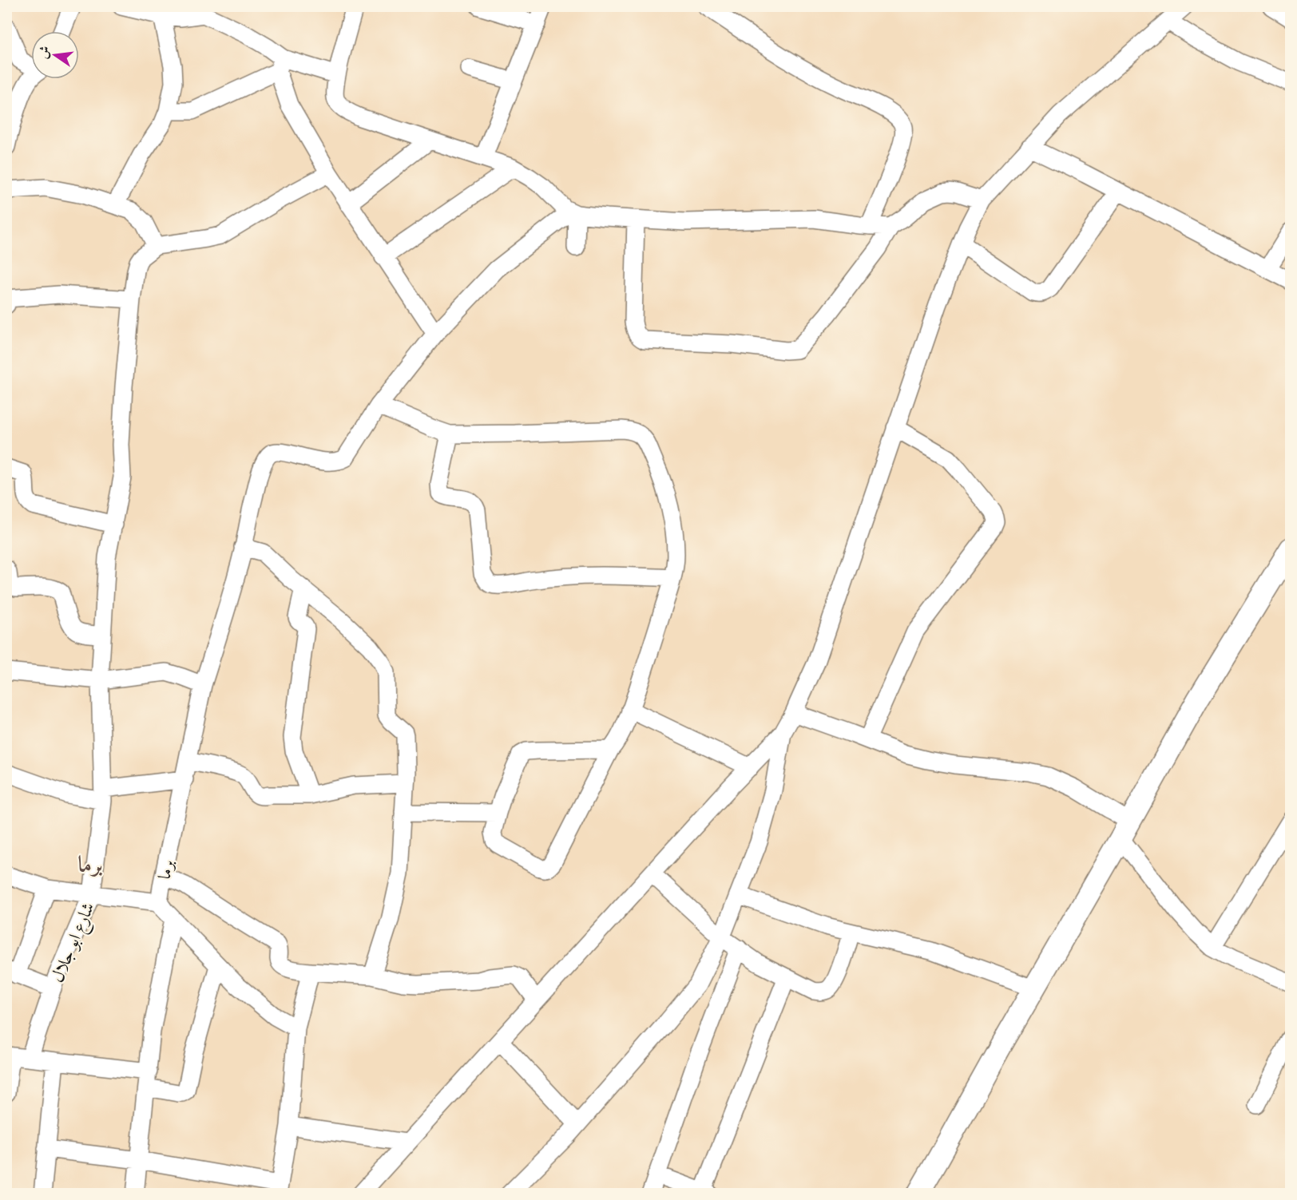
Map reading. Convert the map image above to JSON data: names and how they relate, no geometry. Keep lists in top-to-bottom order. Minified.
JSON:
{"streets":{"street":["برما","شارع ابو جلال"]},"districts":["برما"],"north":"left"}
